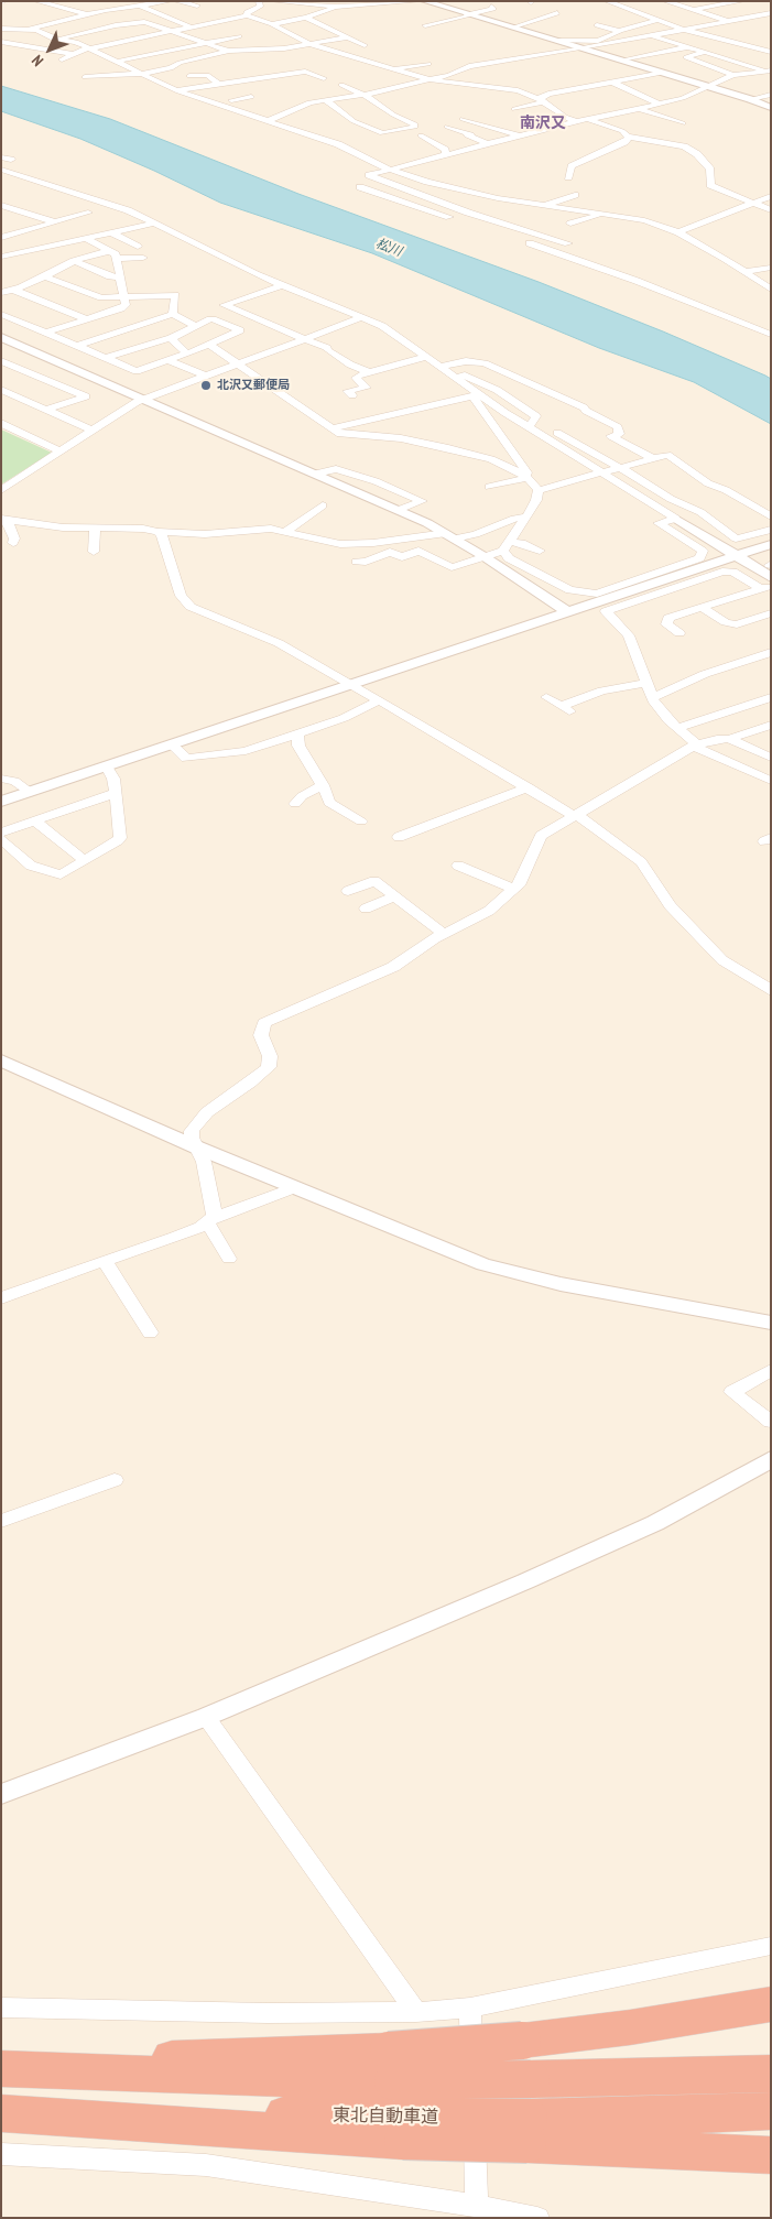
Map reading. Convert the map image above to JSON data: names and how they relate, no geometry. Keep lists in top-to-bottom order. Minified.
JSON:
{"streets":{"highway":["東北自動車道"]},"districts":["南沢又"],"water":["松川"],"places":["北沢又郵便局"],"north":"bottom left"}
